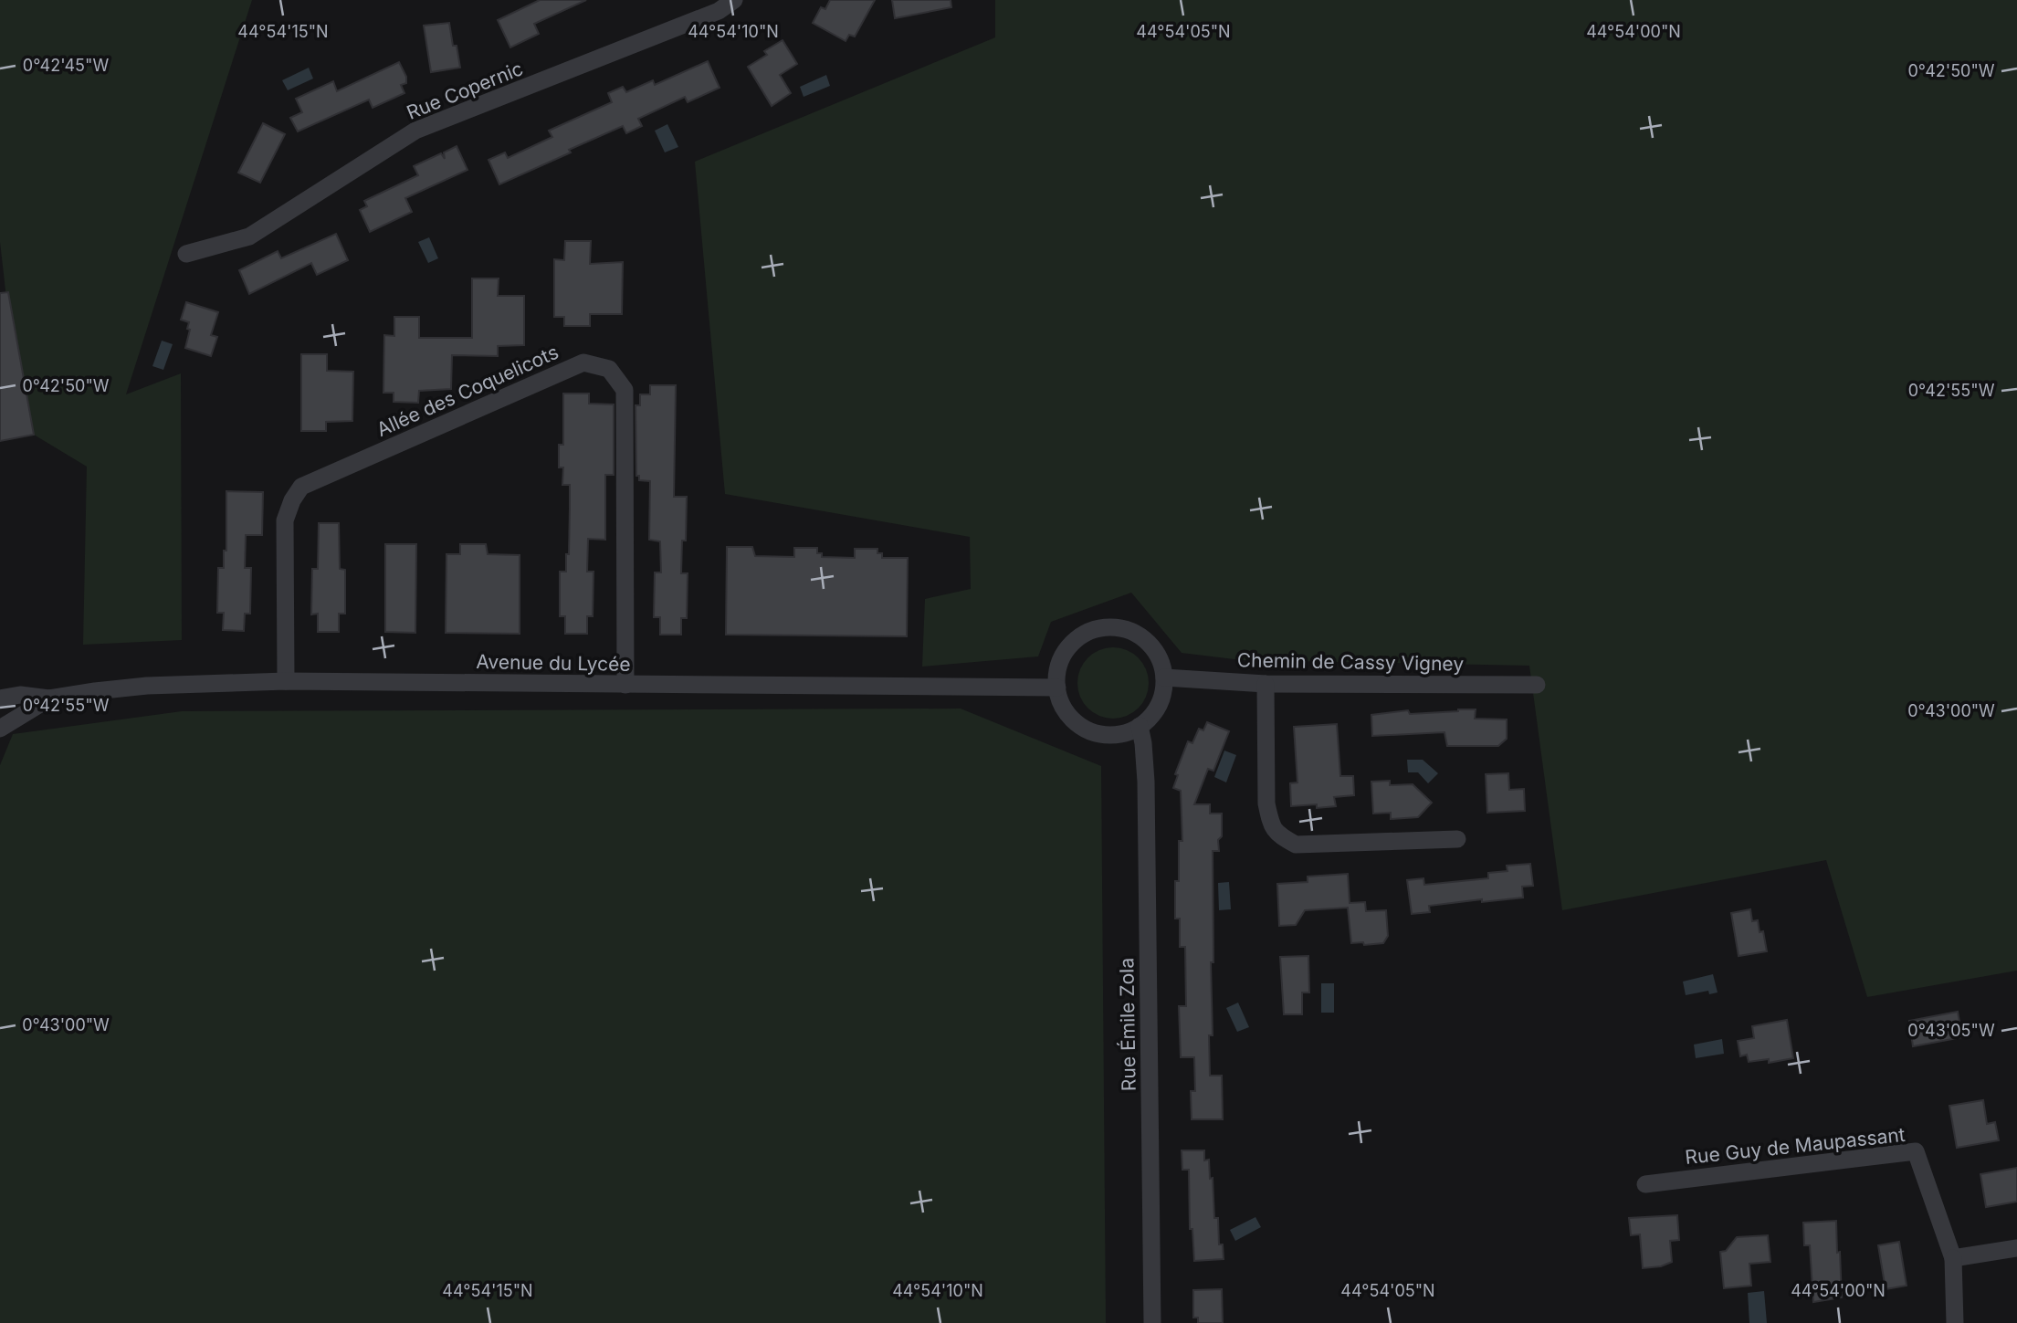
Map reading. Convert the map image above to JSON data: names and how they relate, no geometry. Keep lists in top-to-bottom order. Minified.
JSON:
{"streets":{"street":["Rue Copernic","Allée des Coquelicots","Chemin de Cassy Vigney","Avenue du Lycée","Rue Émile Zola","Rue Guy de Maupassant"]},"crossings":[["Allée des Coquelicots","Avenue du Lycée"],["Chemin de Cassy Vigney","Avenue du Lycée"],["Chemin de Cassy Vigney","Rue Émile Zola"],["Avenue du Lycée","Rue Émile Zola"]],"coordinates":["44°54'15\"N","44°54'10\"N","44°54'05\"N","44°54'00\"N","0°42'45\"W","0°42'50\"W","0°42'55\"W","0°43'00\"W","0°43'05\"W"]}
